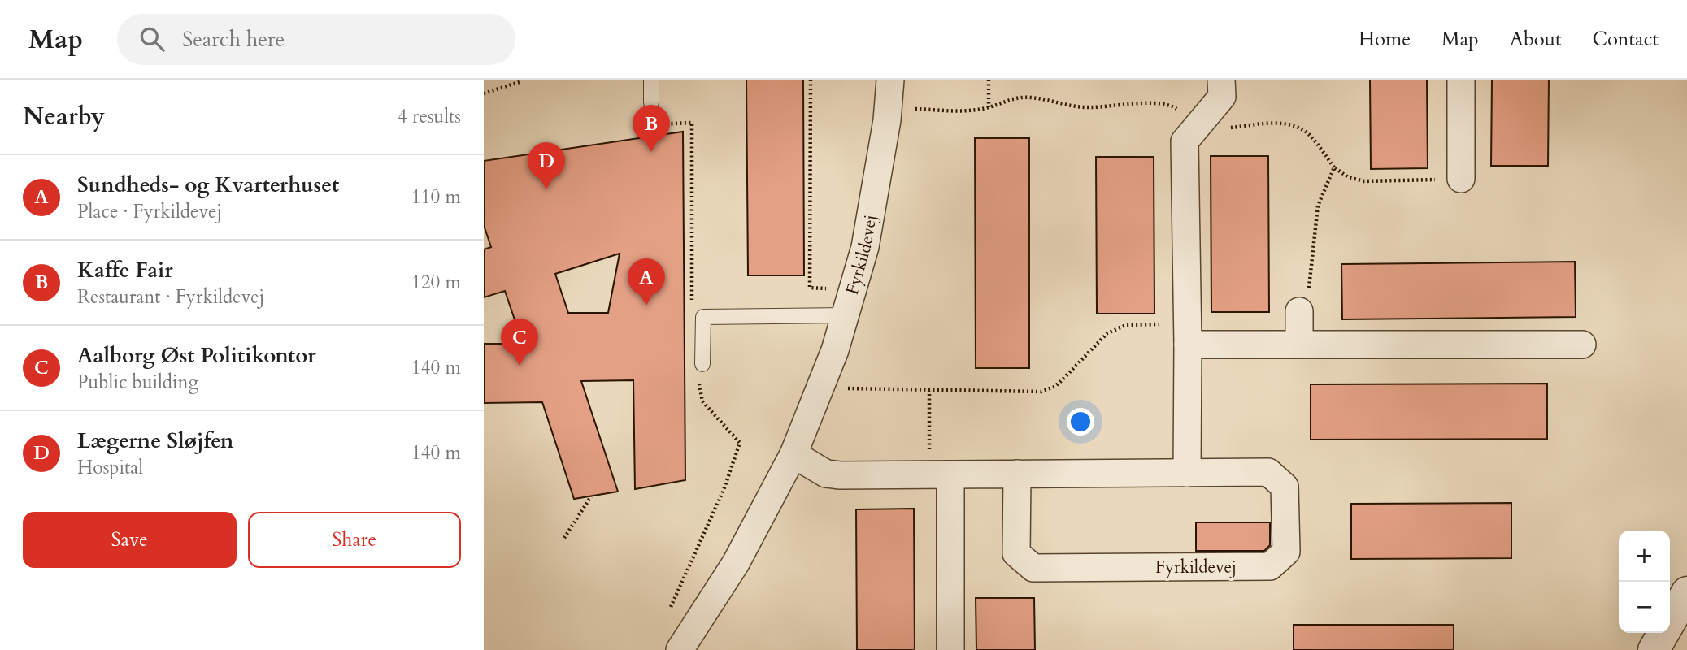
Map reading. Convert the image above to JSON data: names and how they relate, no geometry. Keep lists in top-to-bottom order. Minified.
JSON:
{"streets":{"street":["Fyrkildevej"]},"page":{"header":"Map","search":"Search here","nav":["Home","Map","About","Contact"],"heading":["Nearby","4 results"],"pins":["B","D","A","C"],"list":[{"mark":"A","name":"Sundheds- og Kvarterhuset","note":"Place · Fyrkildevej","value":"110 m"},{"mark":"B","name":"Kaffe Fair","note":"Restaurant · Fyrkildevej","value":"120 m"},{"mark":"C","name":"Aalborg Øst Politikontor","note":"Public building","value":"140 m"},{"mark":"D","name":"Lægerne Sløjfen","note":"Hospital","value":"140 m"}],"buttons":["Save","Share"],"map_buttons":["+","−"]}}
